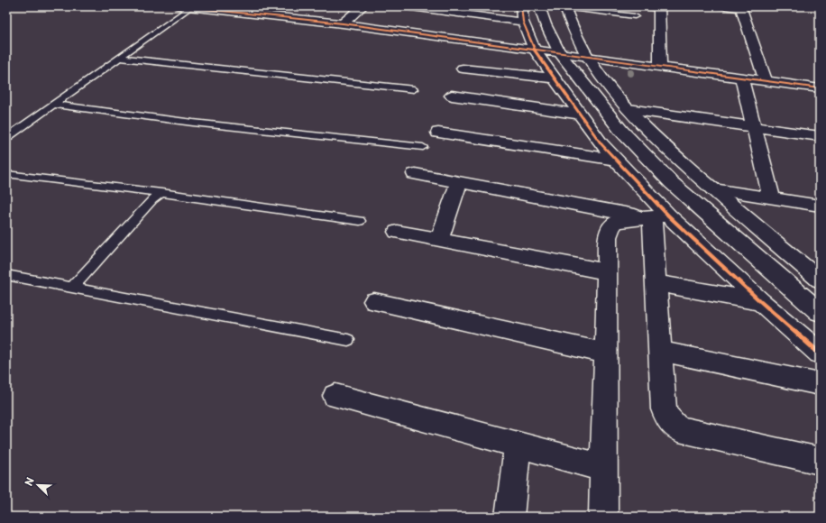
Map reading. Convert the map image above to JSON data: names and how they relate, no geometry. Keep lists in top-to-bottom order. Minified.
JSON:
{"north":"top left"}
